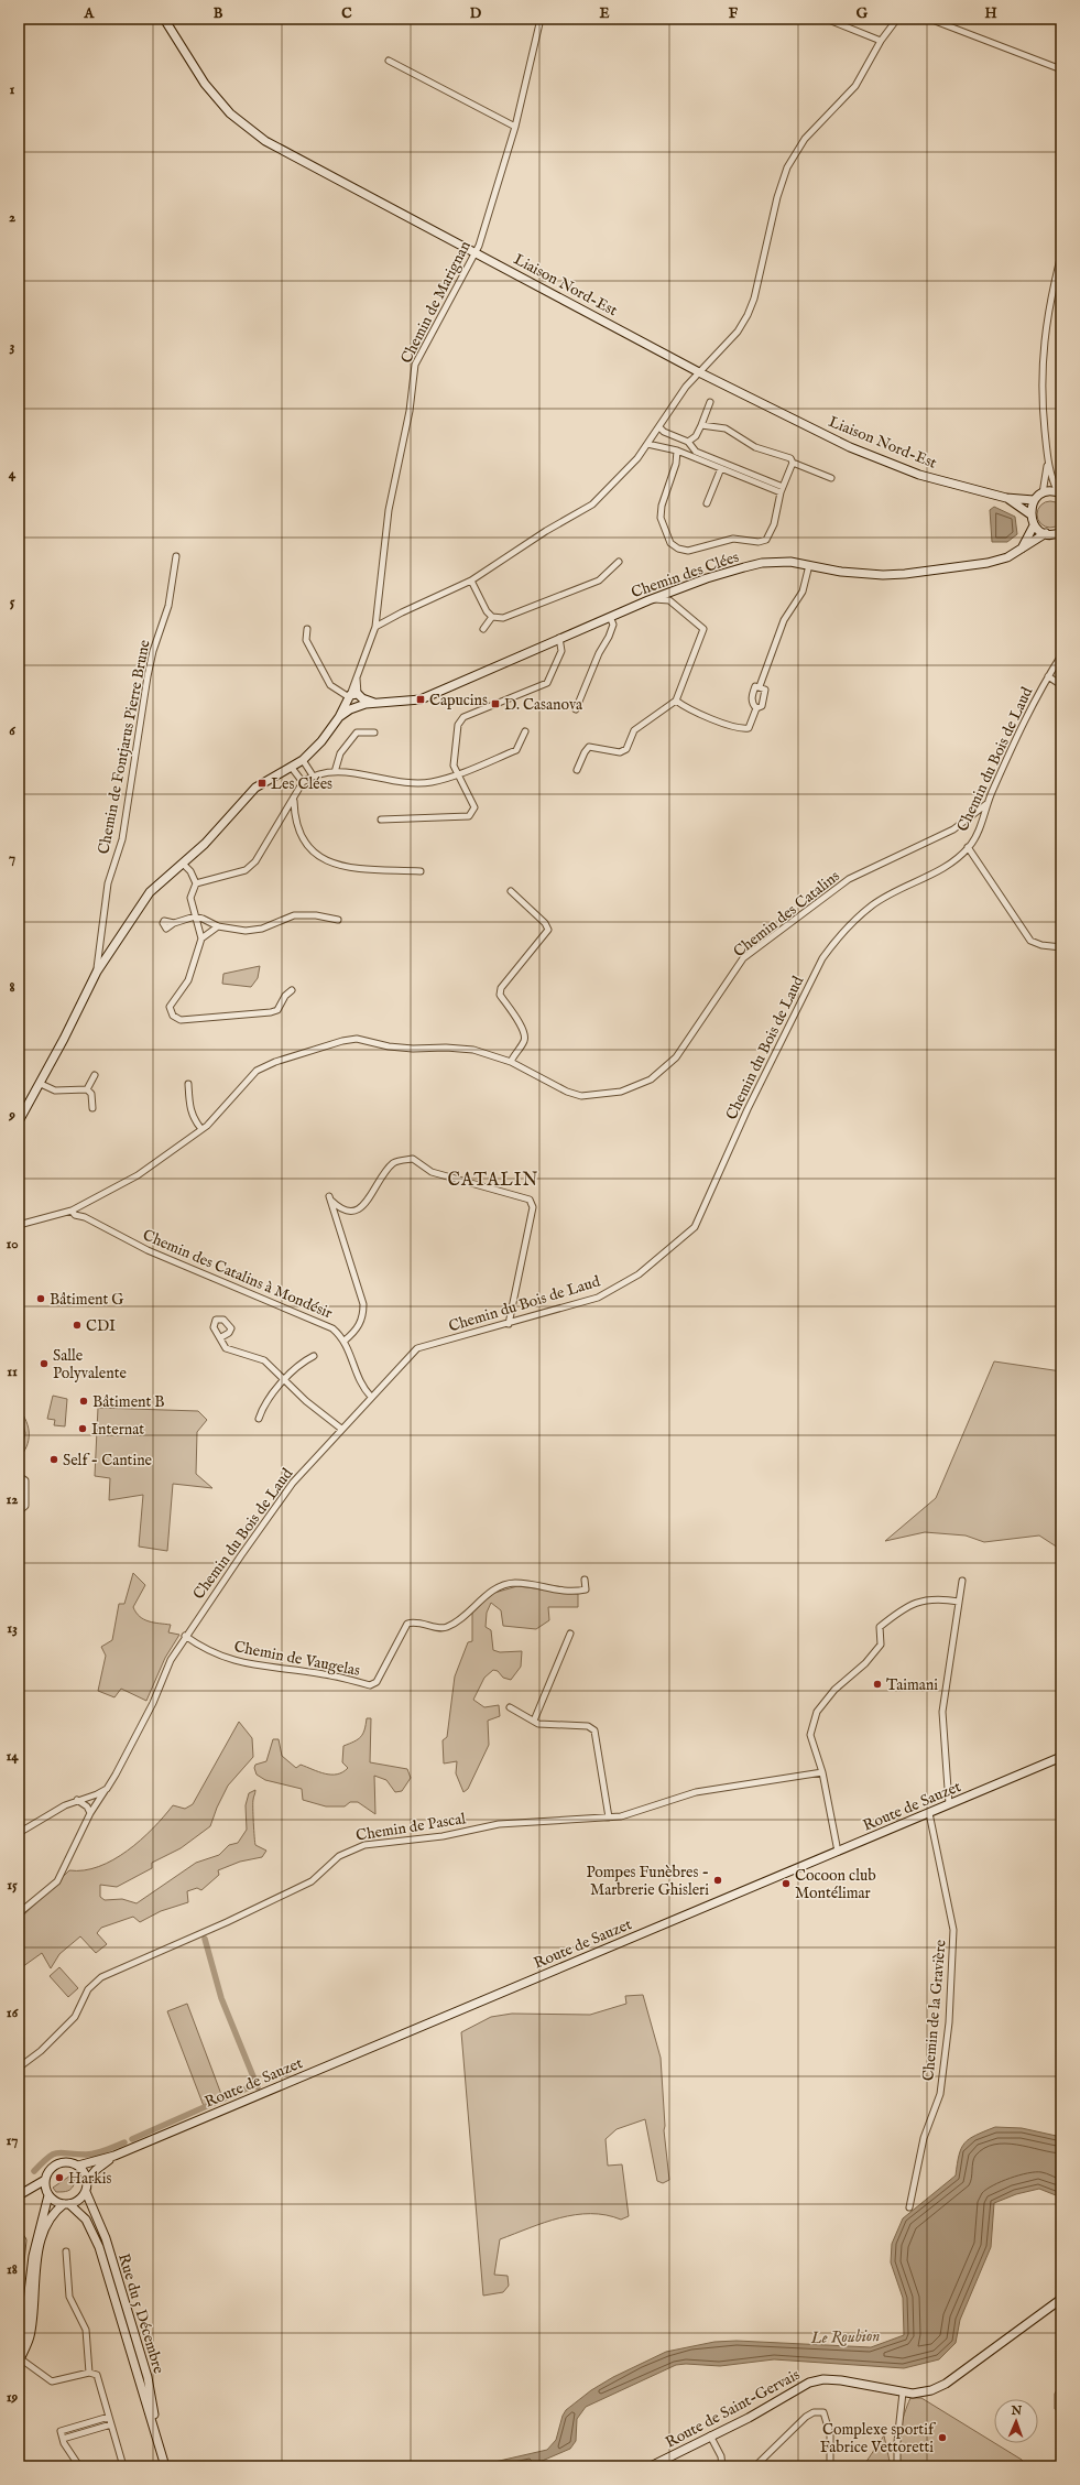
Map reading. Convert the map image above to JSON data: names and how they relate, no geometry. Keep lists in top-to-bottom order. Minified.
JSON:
{"streets":{"main road":["Liaison Nord-Est","Chemin des Clées","Route de Sauzet","Rue du 5 Décembre","Route de Saint-Gervais"],"street":["Chemin de Marignan","Chemin de Fontjarus Pierre Brune","Chemin du Bois de Laud","Chemin des Catalins","Chemin des Catalins à Mondésir","Chemin de Vaugelas","Chemin de Pascal","Chemin de la Gravière"]},"crossings":[["Liaison Nord-Est","Chemin de Marignan"],["Chemin de Marignan","Chemin des Clées"],["Chemin du Bois de Laud","Chemin des Catalins"],["Chemin du Bois de Laud","Chemin des Catalins à Mondésir"],["Chemin du Bois de Laud","Chemin de Vaugelas"],["Chemin des Catalins","Chemin des Catalins à Mondésir"],["Route de Sauzet","Chemin de la Gravière"],["Route de Sauzet","Rue du 5 Décembre"]],"districts":["CATALIN"],"water":["Le Roubion"],"places":{"transit":["Capucins","D. Casanova","Les Clées"],"other":["Bâtiment G","CDI","Salle Polyvalente","Bâtiment B","Internat","Self - Cantine","Taimani","Pompes Funèbres - Marbrerie Ghisleri","Cocoon club Montélimar","Harkis","Complexe sportif Fabrice Vettoretti"]},"north":"top","grid":{"columns":["A","B","C","D","E","F","G","H"],"rows":["1","2","3","4","5","6","7","8","9","10","11","12","13","14","15","16","17","18","19"]}}
